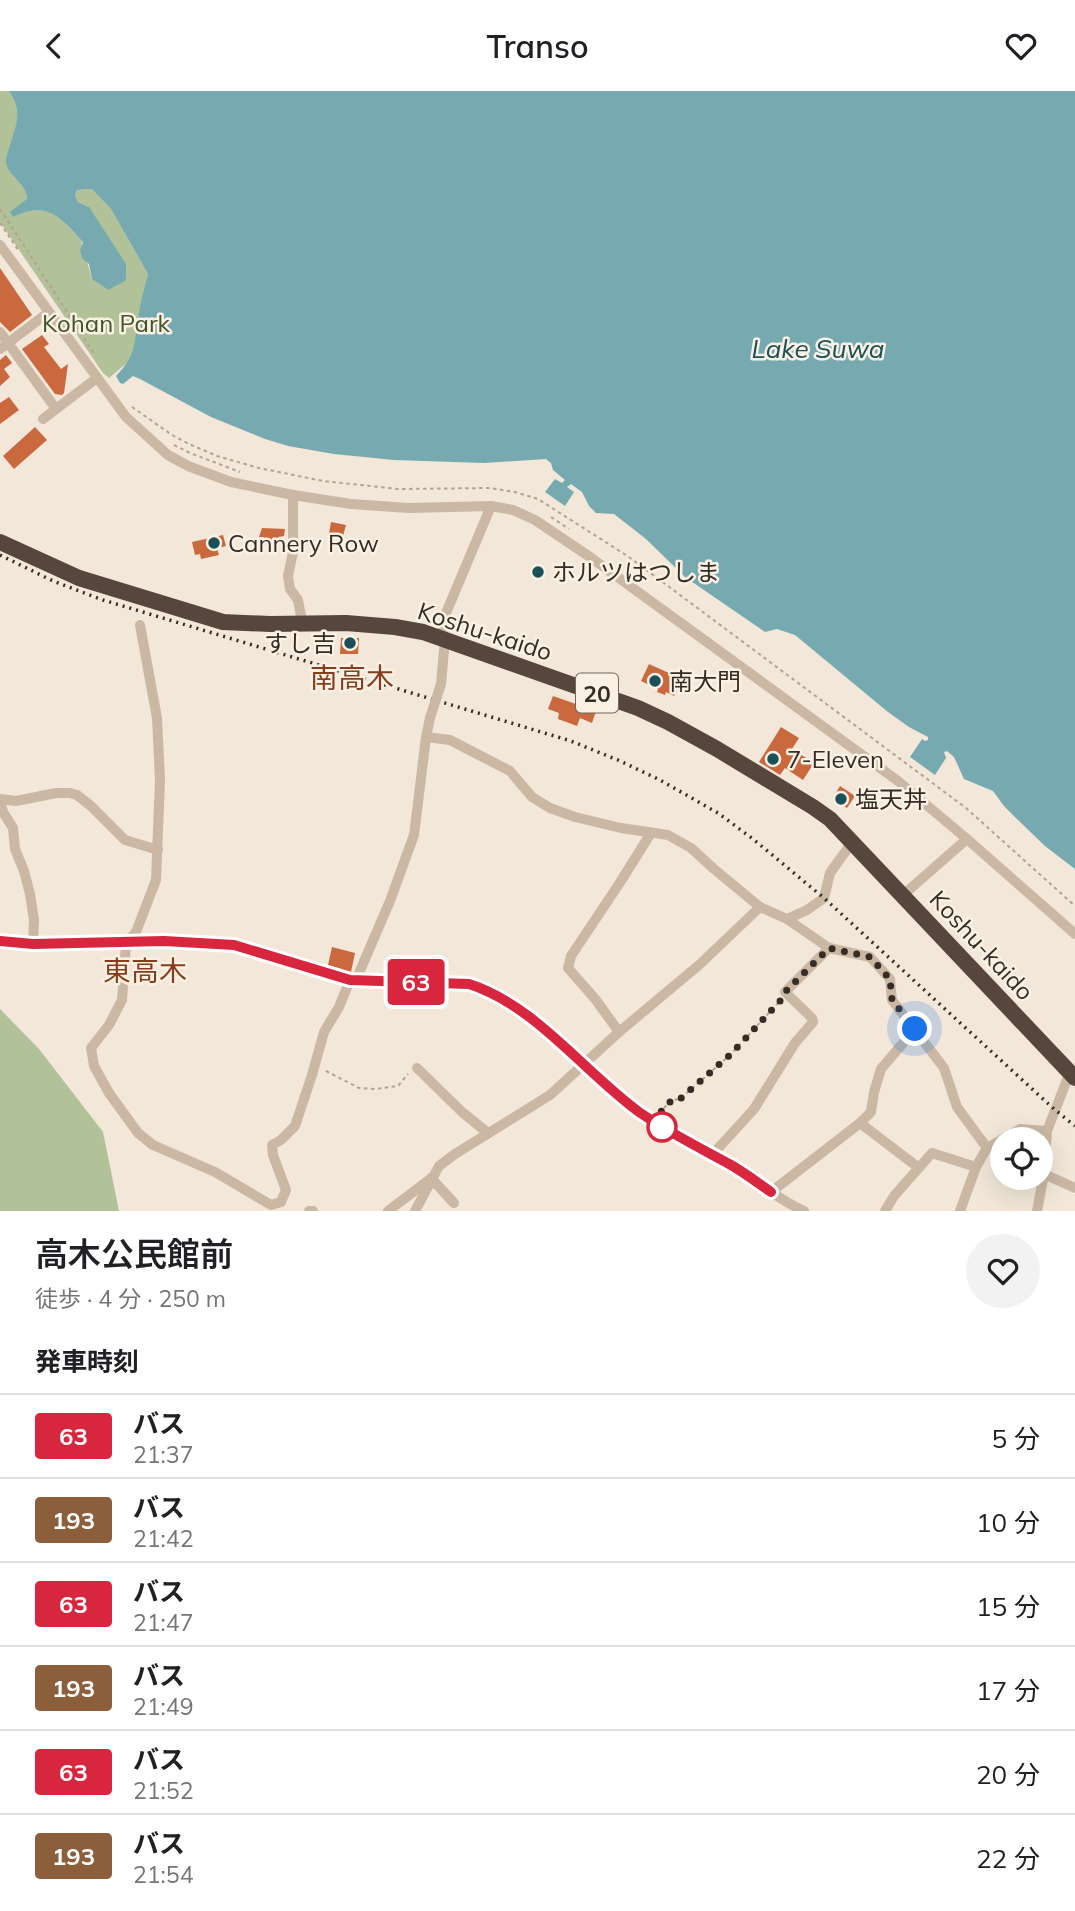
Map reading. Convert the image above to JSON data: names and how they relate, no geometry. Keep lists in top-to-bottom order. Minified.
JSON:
{"streets":{"highway":["Koshu-kaido","20"]},"districts":["南高木","東高木"],"water":["Lake Suwa"],"parks":["Kohan Park"],"places":["Cannery Row","ホルツはつしま","すし吉","南大門","7-Eleven","塩天丼"],"lines":["bus line 63"],"page":{"header":"Transo","on_map":"63","heading":[["高木公民館前","徒歩 · 4 分 · 250 m"],"発車時刻"],"list":[{"mark":"63","name":"バス","note":"21:37","value":"5 分"},{"mark":"193","name":"バス","note":"21:42","value":"10 分"},{"mark":"63","name":"バス","note":"21:47","value":"15 分"},{"mark":"193","name":"バス","note":"21:49","value":"17 分"},{"mark":"63","name":"バス","note":"21:52","value":"20 分"},{"mark":"193","name":"バス","note":"21:54","value":"22 分"}]}}
